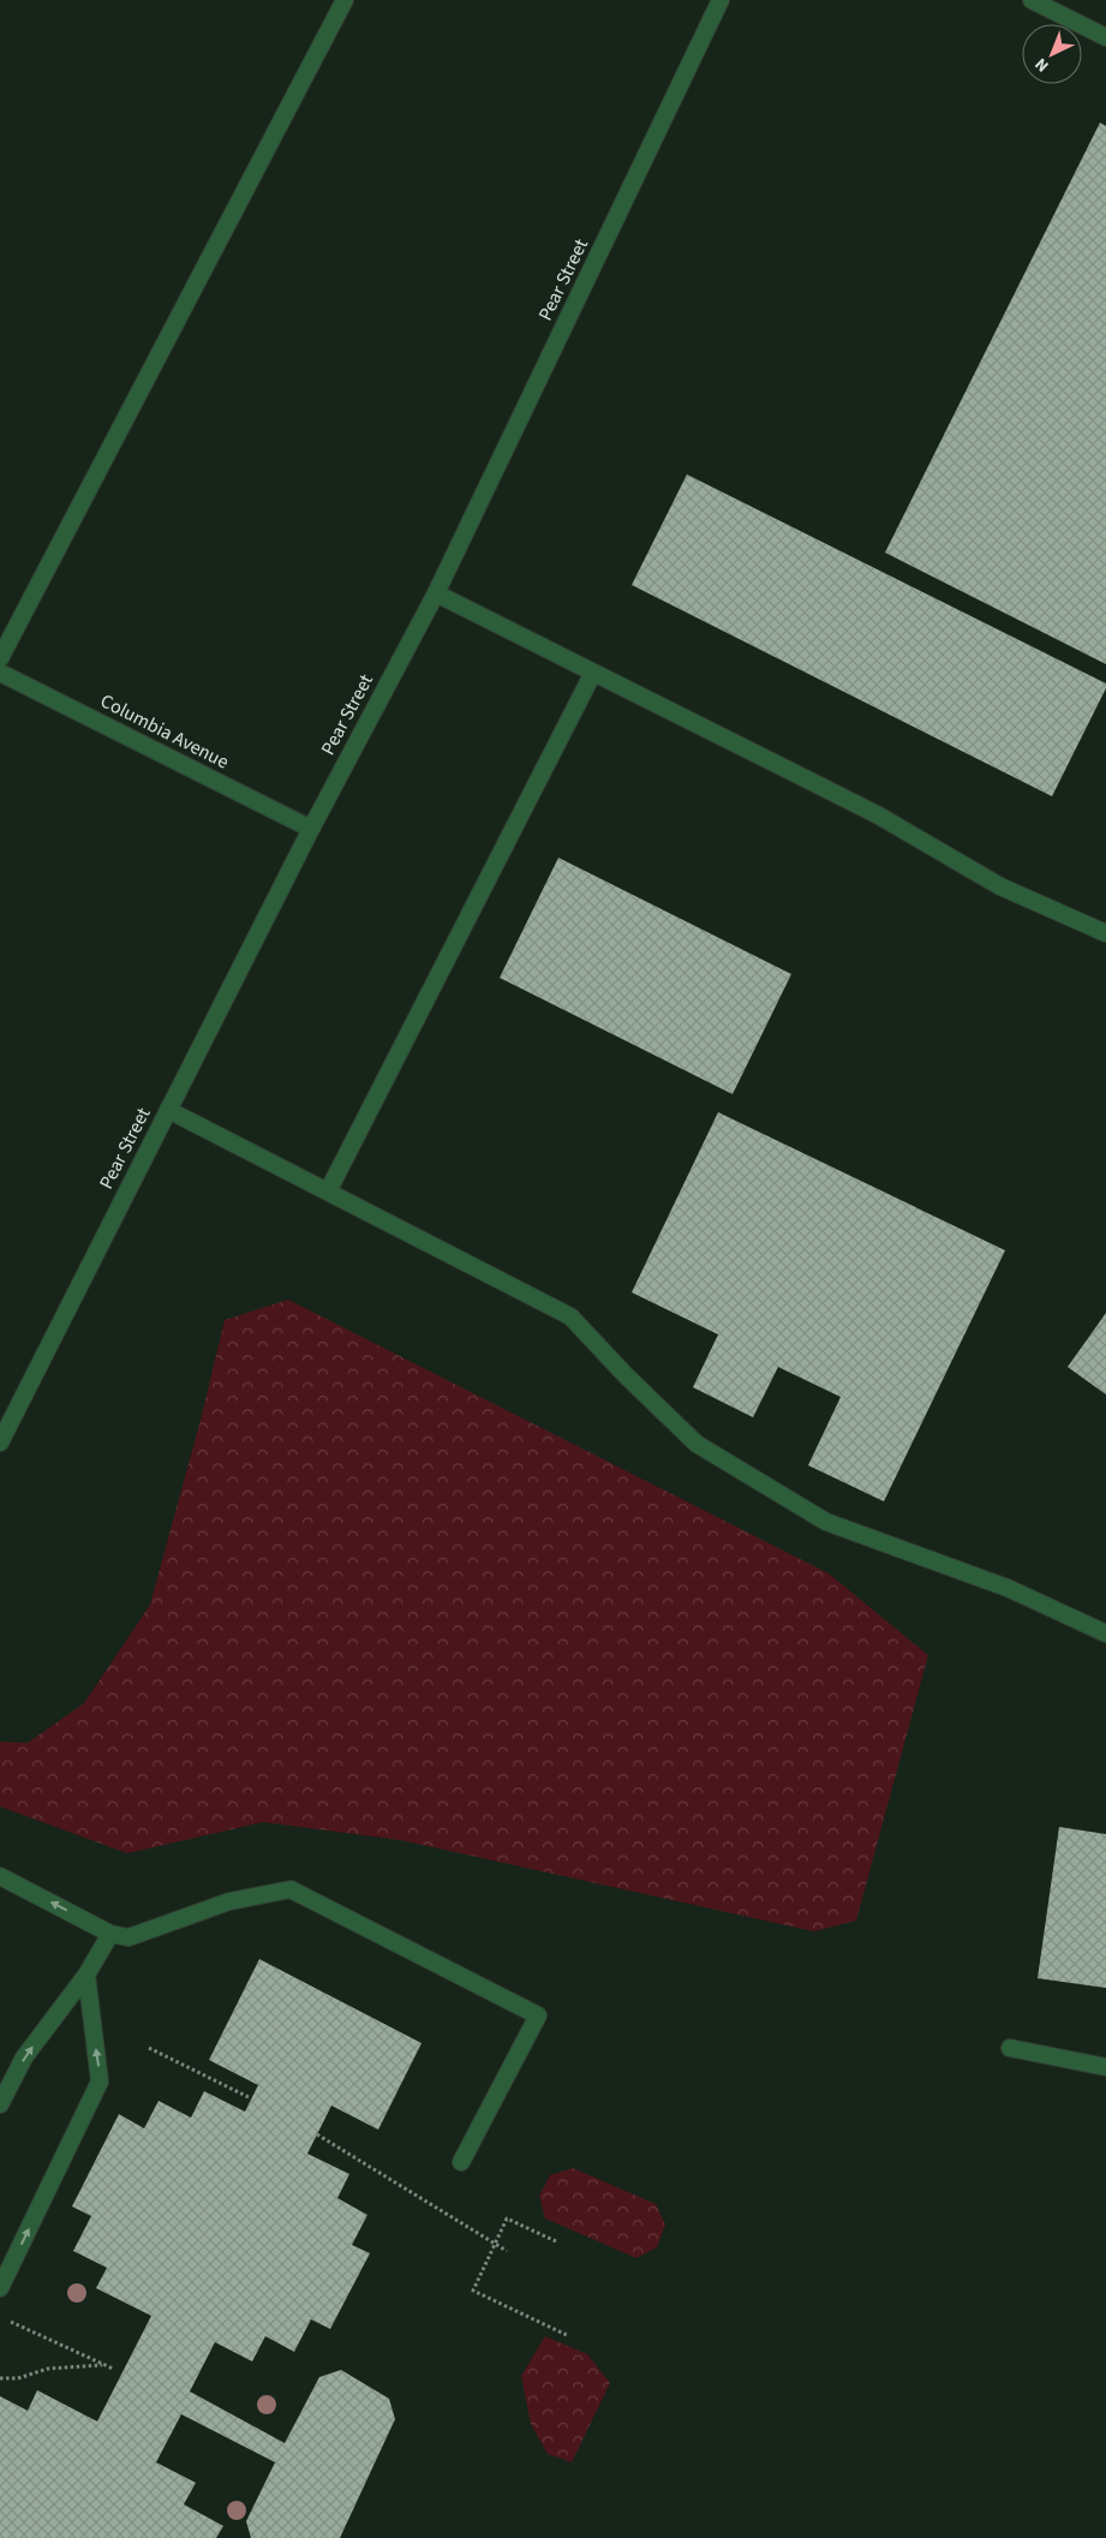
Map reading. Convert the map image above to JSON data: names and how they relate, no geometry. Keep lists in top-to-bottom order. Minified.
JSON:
{"streets":{"street":["Pear Street","Columbia Avenue"]},"crossings":[["Pear Street","Columbia Avenue"]],"north":"bottom left"}
